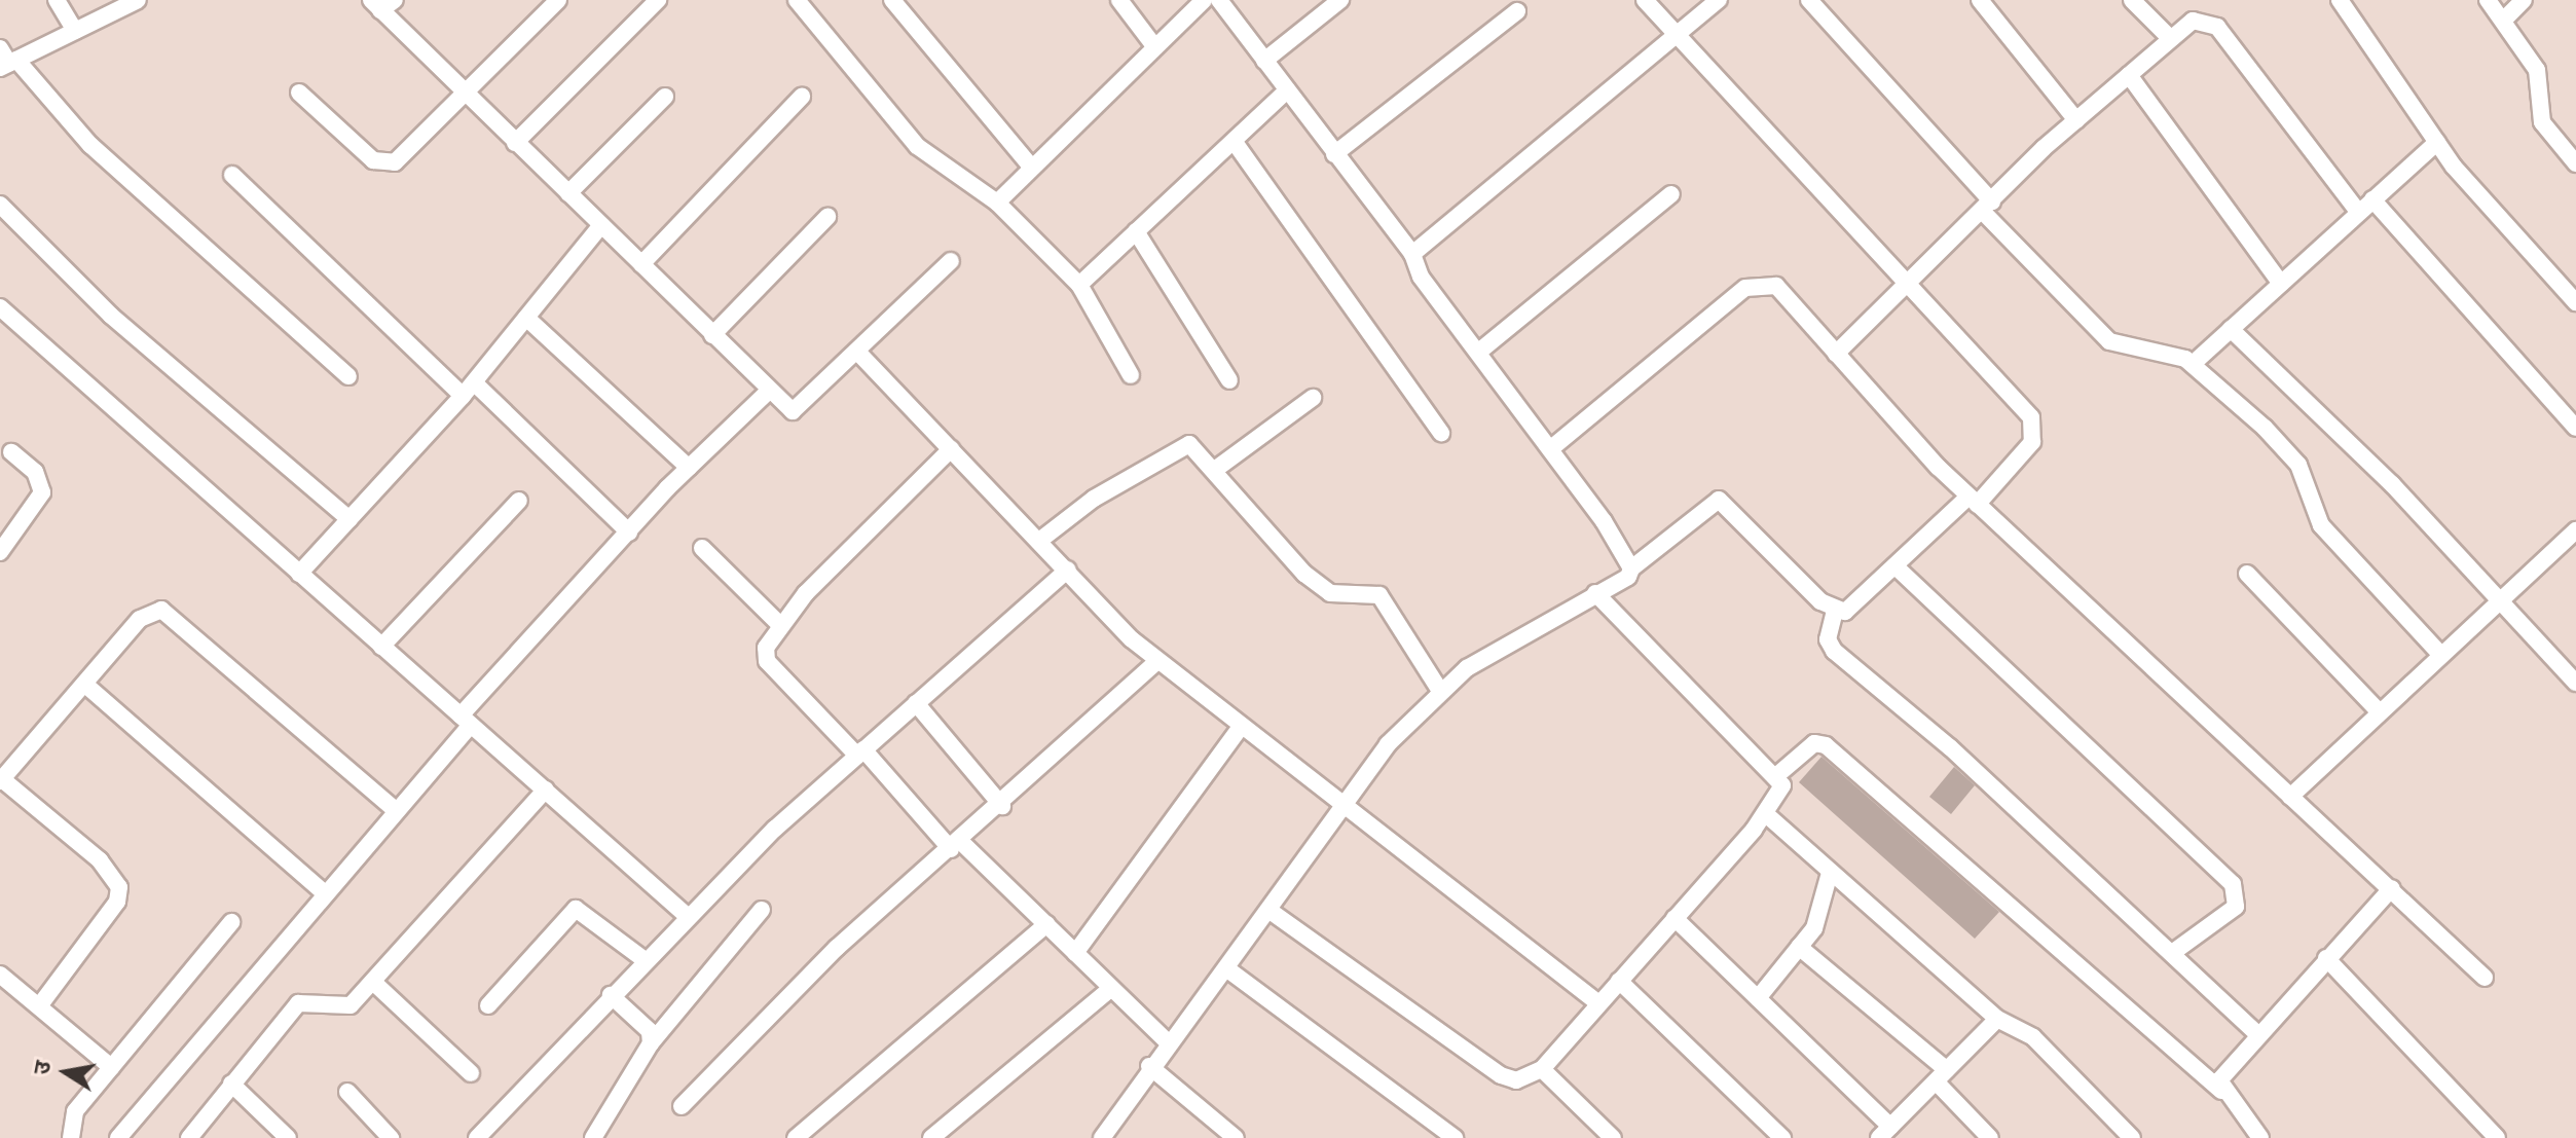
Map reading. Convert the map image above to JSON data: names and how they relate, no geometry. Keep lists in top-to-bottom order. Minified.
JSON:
{"north":"left"}
